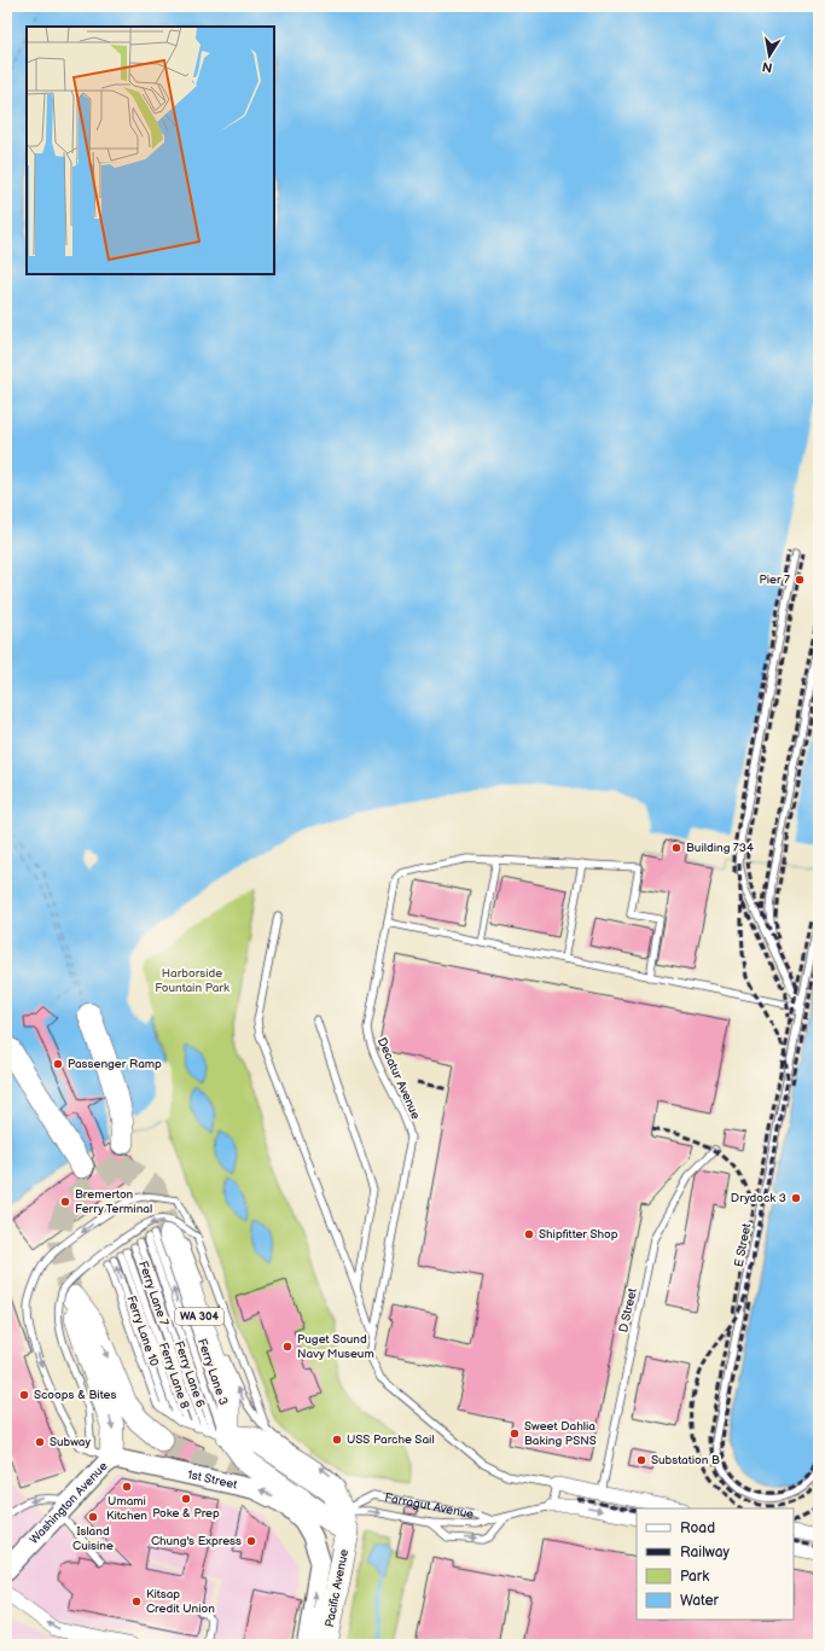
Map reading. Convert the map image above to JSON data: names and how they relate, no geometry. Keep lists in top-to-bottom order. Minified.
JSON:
{"streets":{"highway":["WA 304","Pacific Avenue"],"main road":["1st Street","Washington Avenue"],"street":["Farragut Avenue"],"lane":["Decatur Avenue","E Street","Ferry Lane 7","D Street","Ferry Lane 10","Ferry Lane 3","Ferry Lane 6","Ferry Lane 8"]},"crossings":[["WA 304","Ferry Lane 3"],["1st Street","Washington Avenue"],["1st Street","Farragut Avenue"],["1st Street","Pacific Avenue"],["Farragut Avenue","Pacific Avenue"]],"one_way":["1st Street","Pacific Avenue"],"parks":["Harborside Fountain Park"],"places":["Pier 7","Building 734","Passenger Ramp","Drydock 3","Bremerton Ferry Terminal","Shipfitter Shop","Puget Sound Navy Museum","Scoops & Bites","Sweet Dahlia Baking PSNS","USS Parche Sail","Subway","Substation B","Umami Kitchen","Poke & Prep","Island Cuisine","Chung's Express","Kitsap Credit Union"],"legend":["Road","Railway","Park","Water"],"north":"bottom"}
